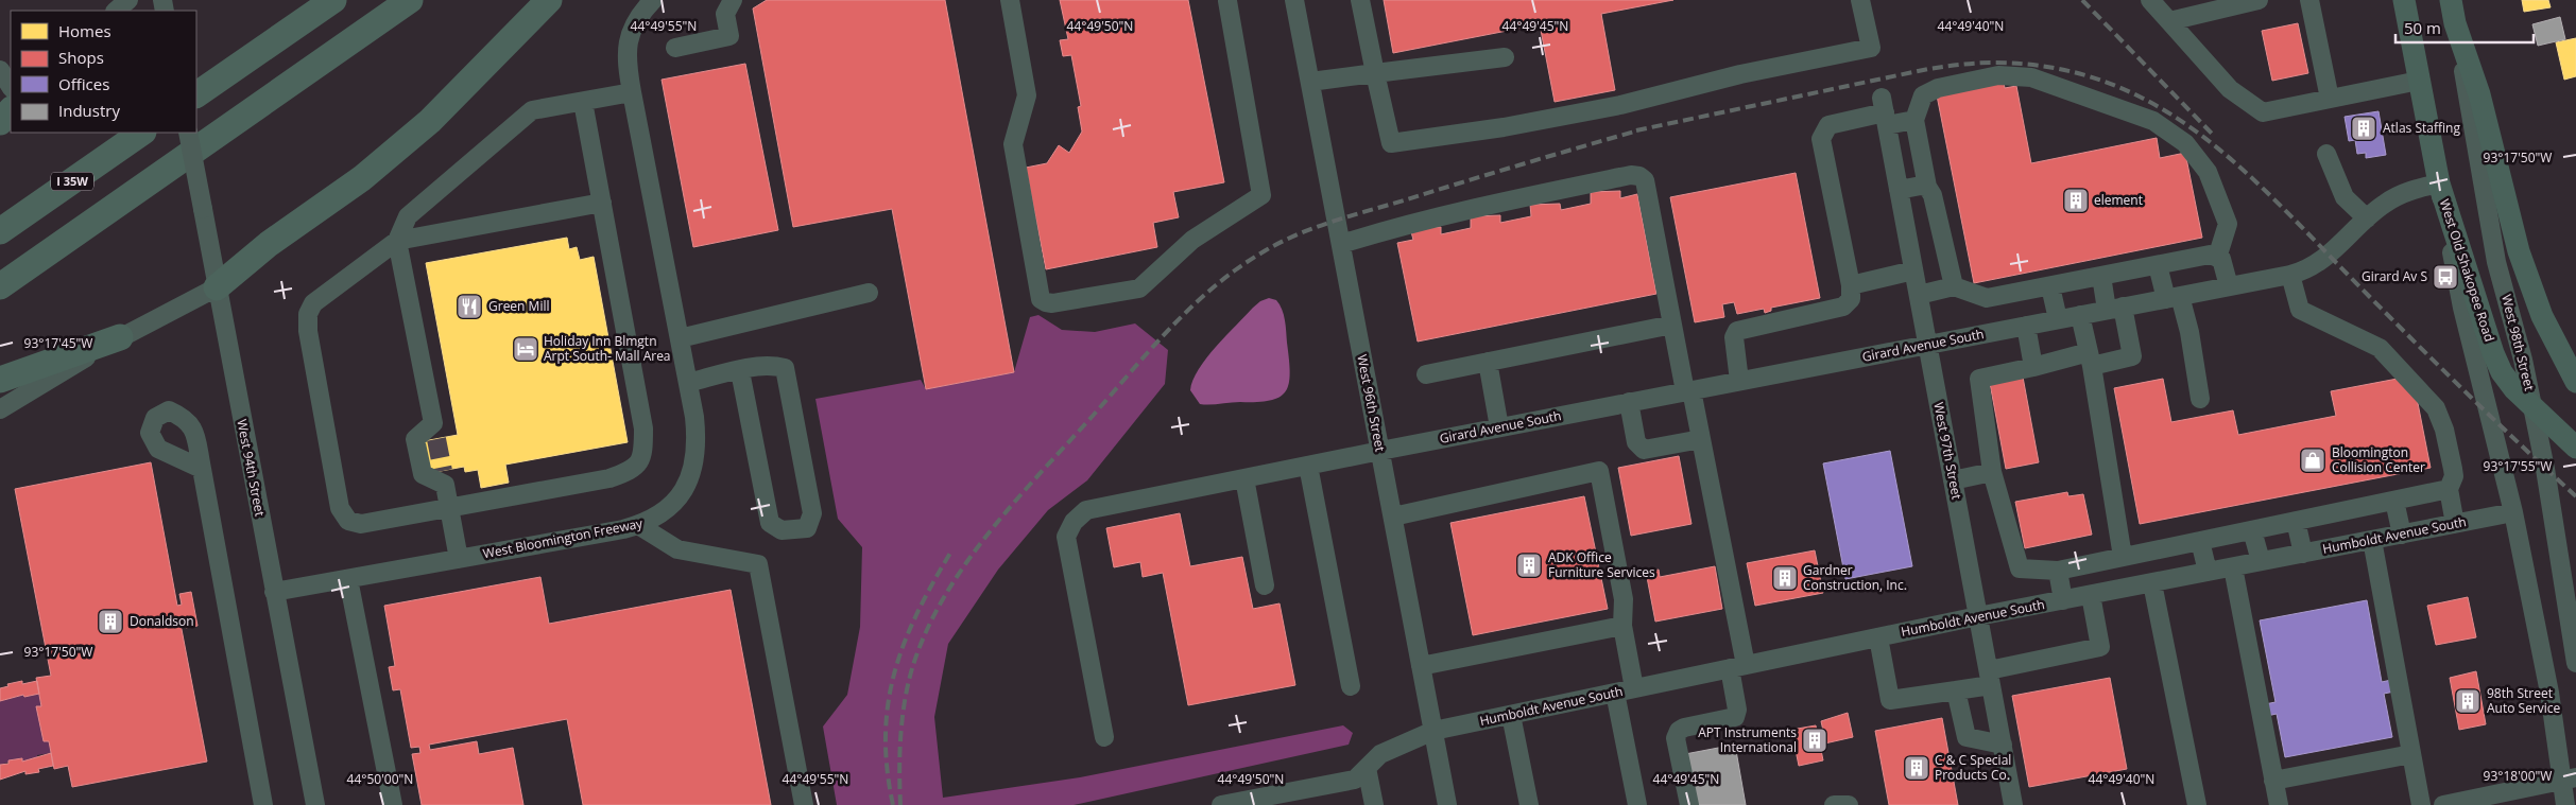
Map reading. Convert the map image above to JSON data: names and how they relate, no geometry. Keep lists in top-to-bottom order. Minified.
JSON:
{"streets":{"highway":["I 35W"],"main road":["West Old Shakopee Road"],"street":["West 98th Street","Girard Avenue South","West 96th Street","West 97th Street","West 94th Street","Humboldt Avenue South","West Bloomington Freeway"]},"crossings":[["West Old Shakopee Road","West 98th Street"],["West Old Shakopee Road","Girard Avenue South"],["Girard Avenue South","West 96th Street"],["Girard Avenue South","West 97th Street"],["West 96th Street","Humboldt Avenue South"],["West 97th Street","Humboldt Avenue South"],["West 94th Street","West Bloomington Freeway"]],"places":{"building":["Atlas Staffing","element","ADK Office Furniture Services","Gardner Construction, Inc.","Donaldson","98th Street Auto Service","APT Instruments International","C & C Special Products Co."],"bus stop":["Girard Av S"],"restaurant":["Green Mill"],"hotel":["Holiday Inn Blmgtn Arpt South- Mall Area"],"shop":["Bloomington Collision Center"]},"legend":["Homes","Shops","Offices","Industry"],"scale_bar":"50 m","coordinates":["44°49'55\"N","44°49'50\"N","44°49'45\"N","44°49'40\"N","93°17'50\"W","93°17'45\"W","93°17'55\"W","93°18'00\"W","44°50'00\"N"]}
